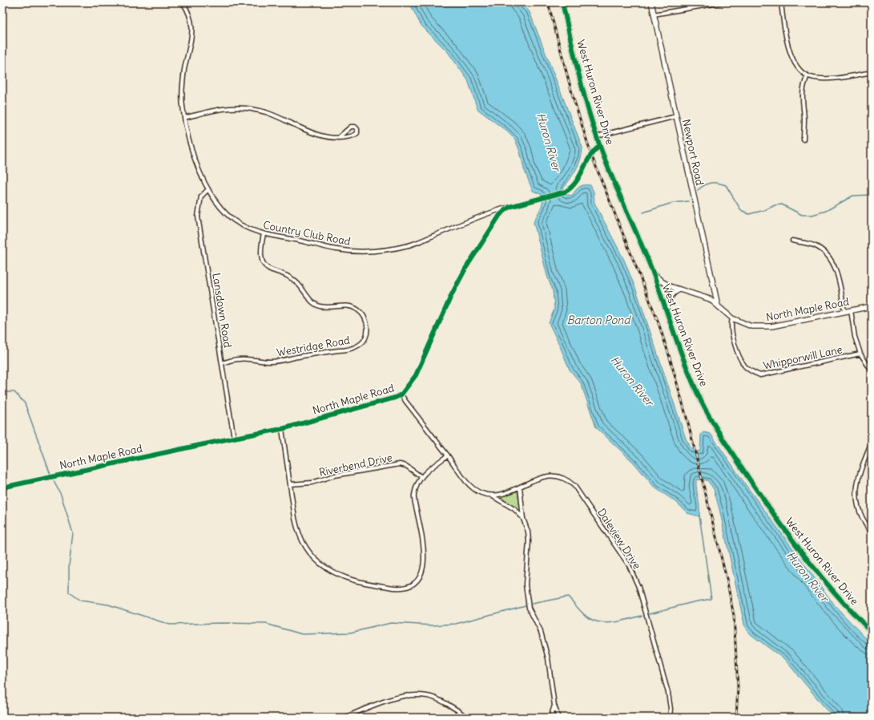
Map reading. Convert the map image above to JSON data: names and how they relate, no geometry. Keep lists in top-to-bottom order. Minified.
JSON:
{"streets":{"street":["West Huron River Drive","Newport Road","Country Club Road","North Maple Road","Lansdown Road","Westridge Road","Whipporwill Lane","Riverbend Drive","Daleview Drive"]},"crossings":[["West Huron River Drive","North Maple Road"],["Newport Road","North Maple Road"],["Country Club Road","North Maple Road"],["Country Club Road","Lansdown Road"],["Country Club Road","Westridge Road"],["North Maple Road","Lansdown Road"],["North Maple Road","Whipporwill Lane"],["Lansdown Road","Westridge Road"]],"water":["Huron River","Barton Pond"]}
